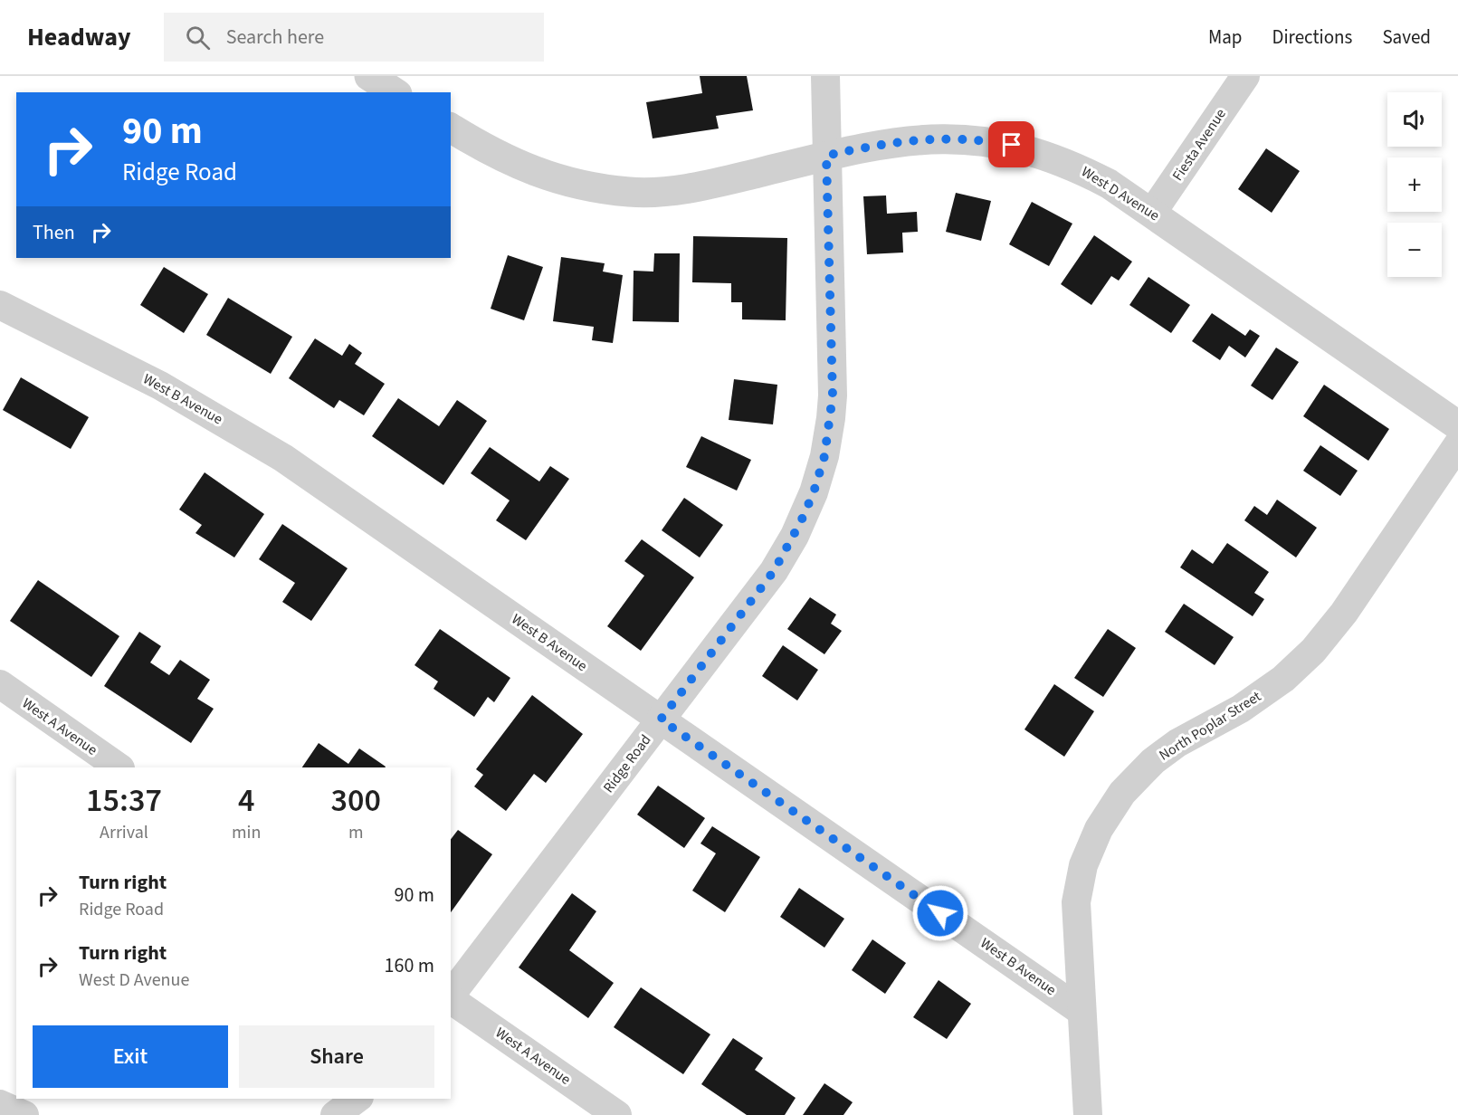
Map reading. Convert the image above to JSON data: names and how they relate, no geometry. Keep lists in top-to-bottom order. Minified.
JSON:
{"streets":{"street":["Fiesta Avenue","West D Avenue","West B Avenue","North Poplar Street","West A Avenue","Ridge Road"]},"crossings":[["Fiesta Avenue","West D Avenue"],["West D Avenue","Ridge Road"],["West B Avenue","North Poplar Street"],["West B Avenue","Ridge Road"]],"page":{"header":"Headway","search":"Search here","nav":["Map","Directions","Saved"],"map_buttons":["+","−"],"turn":["90 m","Ridge Road"],"then":"Then","eta":["15:37","Arrival","4","min","300","m"],"list":[{"name":"Turn right","note":"Ridge Road","value":"90 m"},{"name":"Turn right","note":"West D Avenue","value":"160 m"}],"buttons":["Exit","Share"]}}
